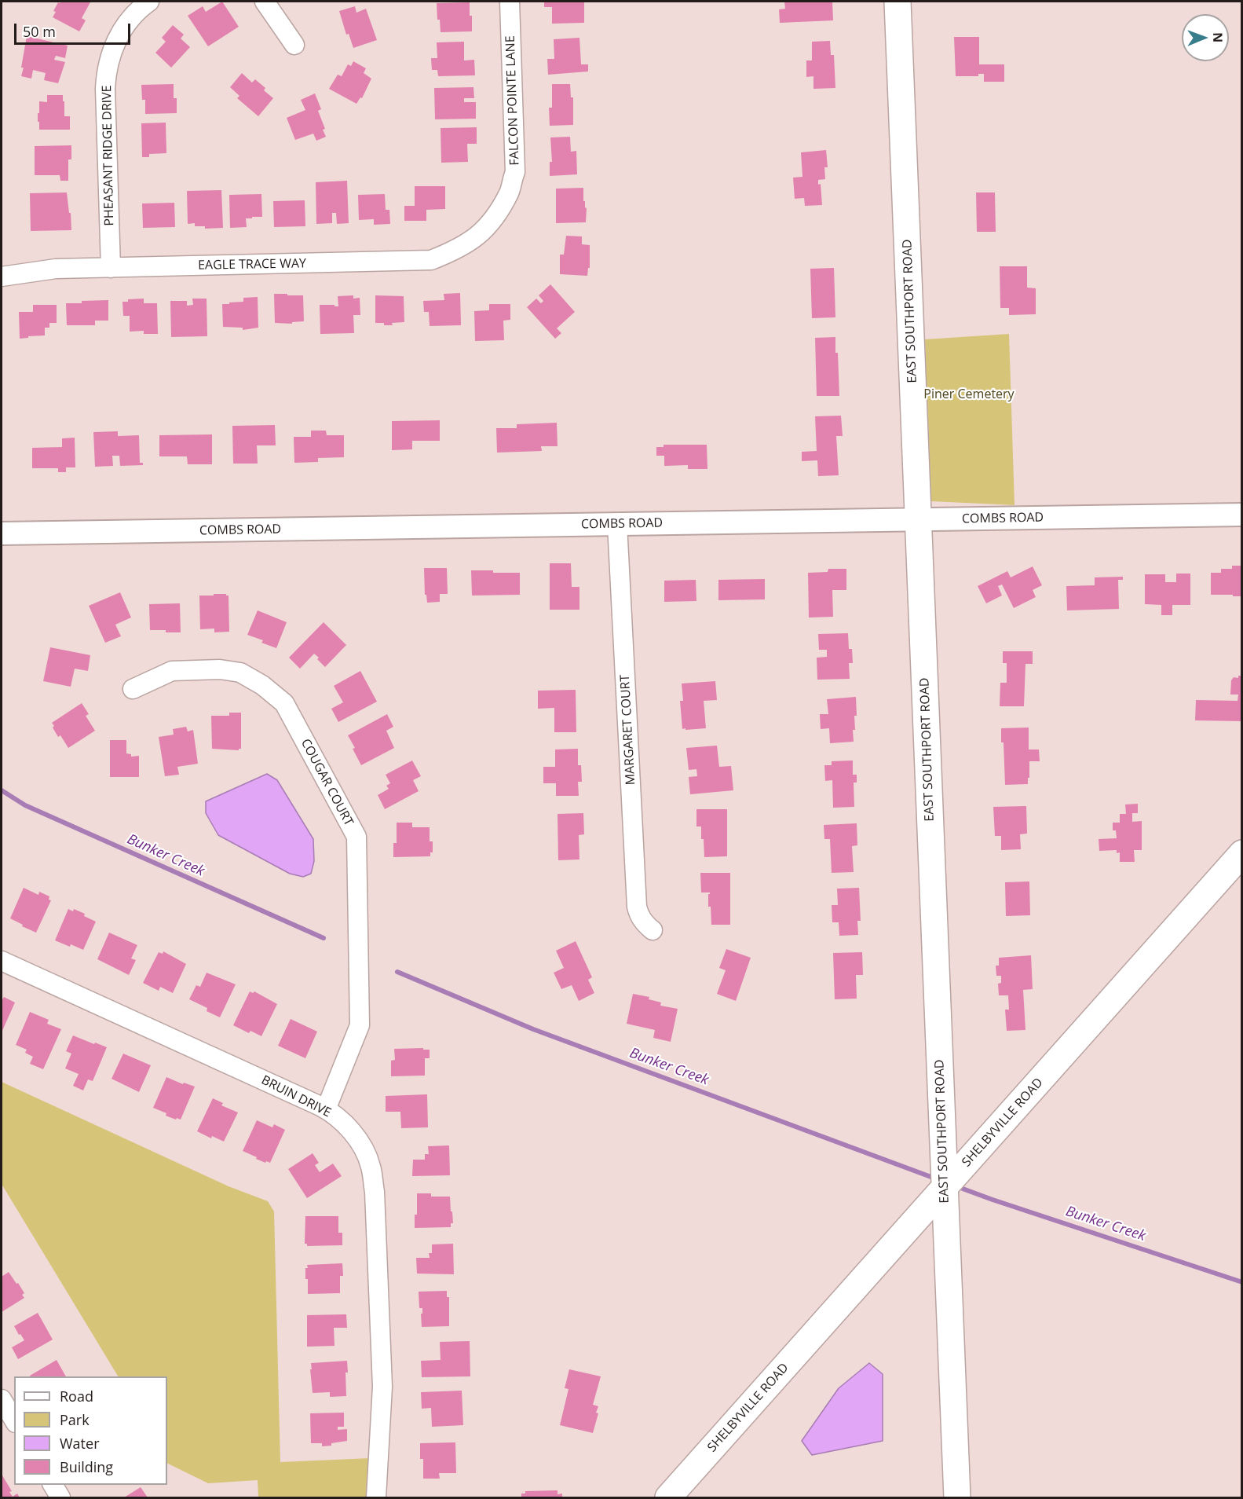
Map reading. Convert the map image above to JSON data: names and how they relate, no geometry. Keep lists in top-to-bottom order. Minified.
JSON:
{"streets":{"main road":["EAST SOUTHPORT ROAD","SHELBYVILLE ROAD"],"street":["FALCON POINTE LANE","PHEASANT RIDGE DRIVE","EAGLE TRACE WAY","COMBS ROAD","MARGARET COURT","COUGAR COURT","BRUIN DRIVE"]},"crossings":[["FALCON POINTE LANE","EAGLE TRACE WAY"],["PHEASANT RIDGE DRIVE","EAGLE TRACE WAY"],["EAST SOUTHPORT ROAD","COMBS ROAD"],["EAST SOUTHPORT ROAD","SHELBYVILLE ROAD"],["COMBS ROAD","MARGARET COURT"],["COUGAR COURT","BRUIN DRIVE"]],"water":["Bunker Creek"],"parks":["Piner Cemetery"],"legend":["Road","Park","Water","Building"],"scale_bar":"50 m","north":"right"}
